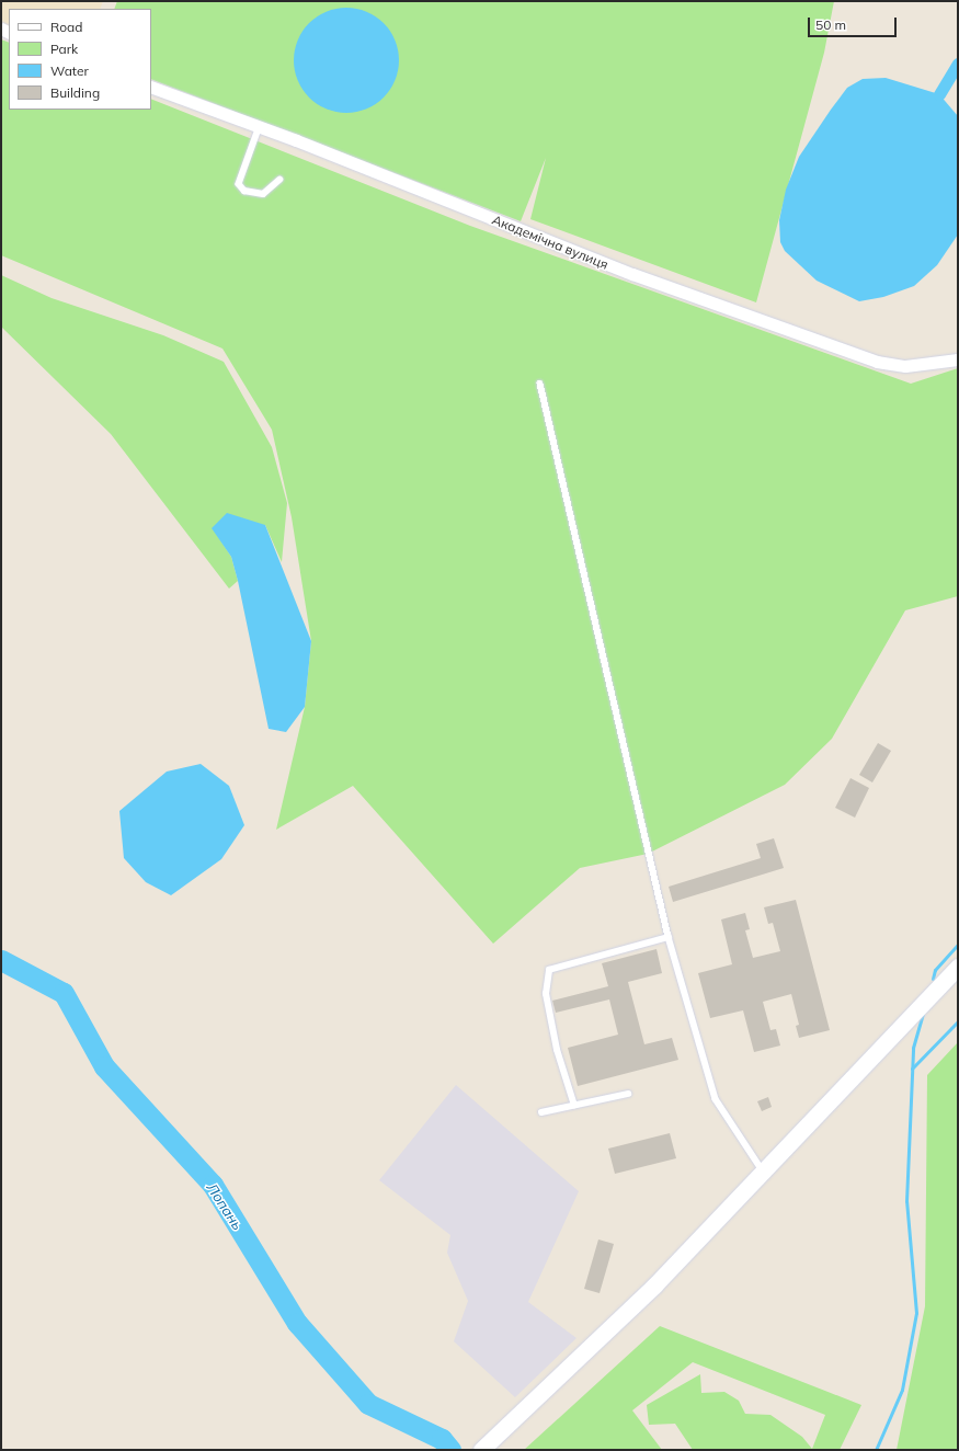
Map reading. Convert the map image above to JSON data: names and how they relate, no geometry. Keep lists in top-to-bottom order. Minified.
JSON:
{"streets":{"street":["Академічна вулиця"]},"water":["Лопань"],"legend":["Road","Park","Water","Building"],"scale_bar":"50 m"}
